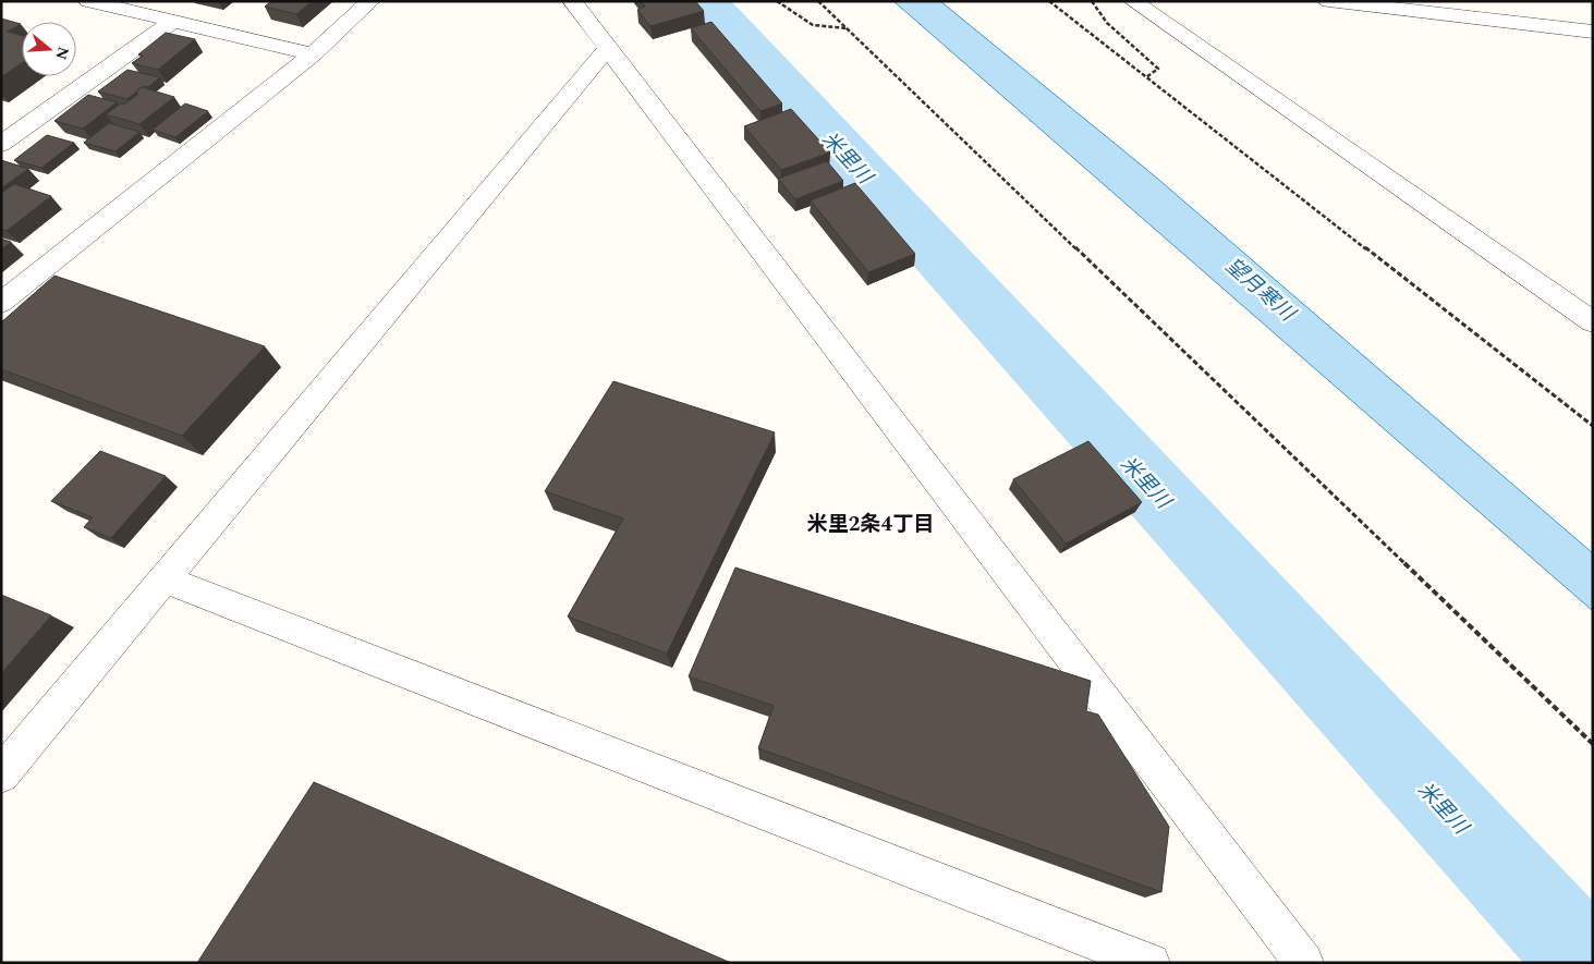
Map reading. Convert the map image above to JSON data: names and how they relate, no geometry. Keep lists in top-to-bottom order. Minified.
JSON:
{"districts":["米里2条4丁目"],"water":["米里川","望月寒川"],"north":"right"}
